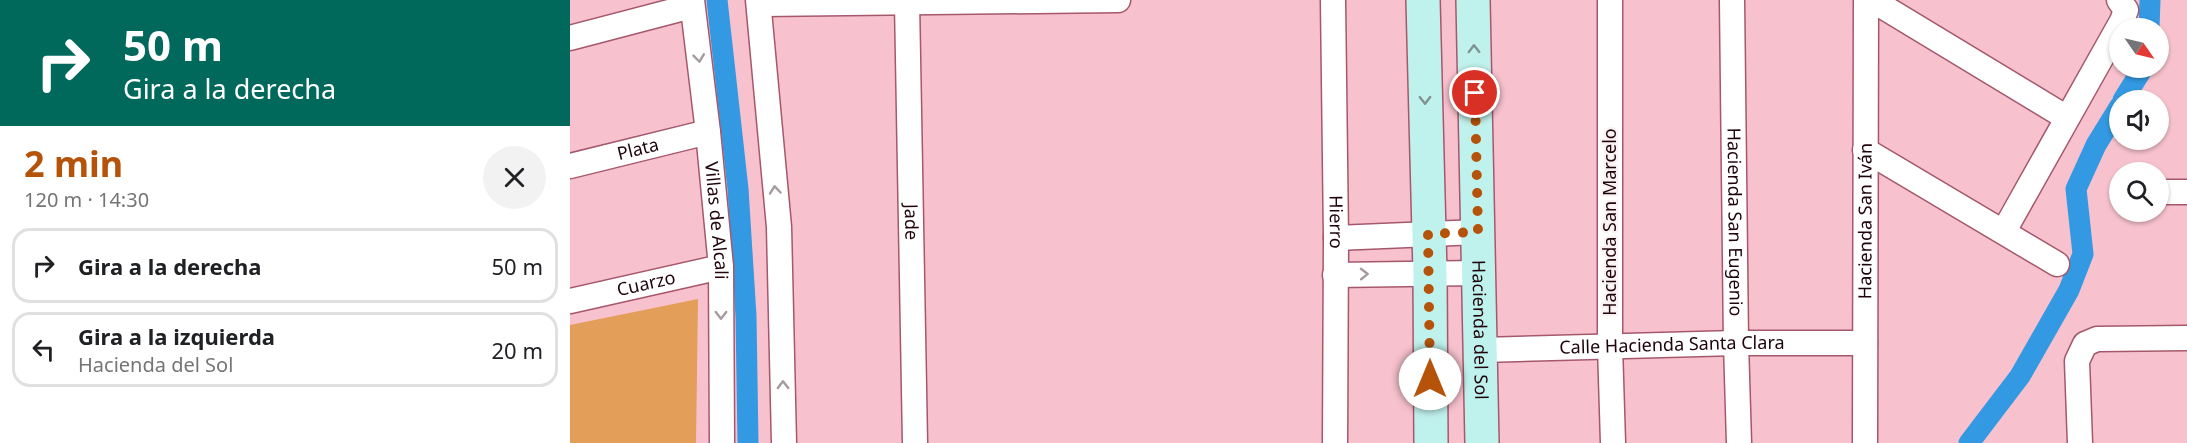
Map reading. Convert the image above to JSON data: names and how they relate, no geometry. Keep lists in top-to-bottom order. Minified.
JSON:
{"streets":{"street":["Plata","Villas de Alcali","Hierro","Hacienda San Iván","Jade","Hacienda San Marcelo","Hacienda San Eugenio","Cuarzo","Hacienda del Sol","Calle Hacienda Santa Clara"]},"crossings":[["Plata","Villas de Alcali"],["Villas de Alcali","Cuarzo"],["Hacienda San Iván","Calle Hacienda Santa Clara"],["Hacienda San Marcelo","Calle Hacienda Santa Clara"],["Hacienda San Eugenio","Calle Hacienda Santa Clara"],["Hacienda del Sol","Calle Hacienda Santa Clara"]],"north":"bottom right","page":{"turn":["50 m","Gira a la derecha"],"heading":["2 min","120 m · 14:30"],"list":[{"name":"Gira a la derecha","value":"50 m"},{"name":"Gira a la izquierda","note":"Hacienda del Sol","value":"20 m"}]}}
